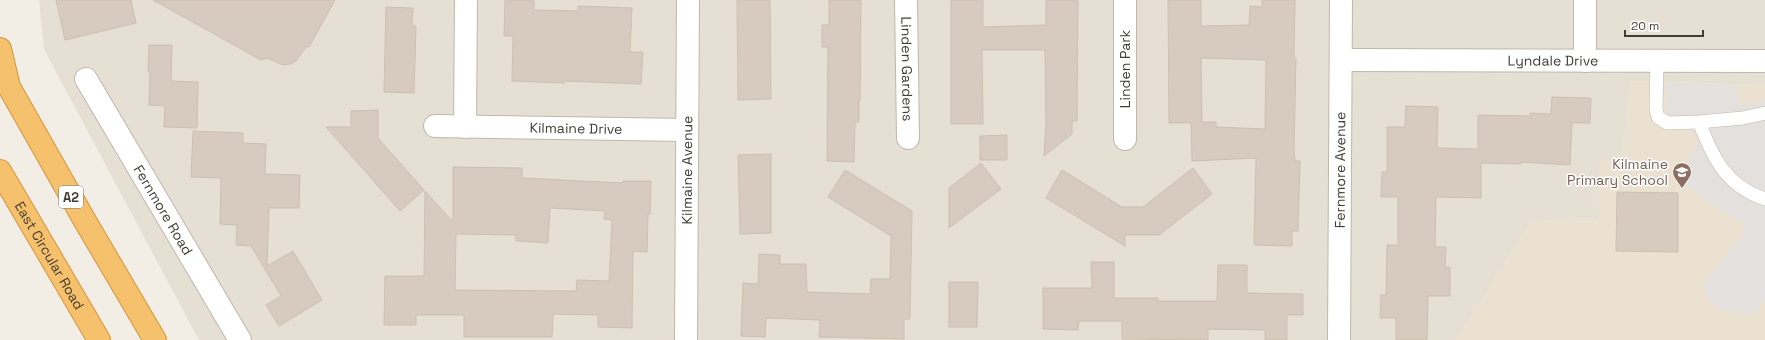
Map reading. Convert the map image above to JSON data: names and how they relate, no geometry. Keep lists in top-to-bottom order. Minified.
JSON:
{"streets":{"highway":["A2","East Circular Road"],"street":["Lyndale Drive","Linden Gardens","Linden Park","Kilmaine Drive","Kilmaine Avenue","Fernmore Avenue","Fernmore Road"]},"crossings":[["Lyndale Drive","Fernmore Avenue"],["Kilmaine Drive","Kilmaine Avenue"]],"places":{"school or university":["Kilmaine Primary School"]},"scale_bar":"20 m"}
